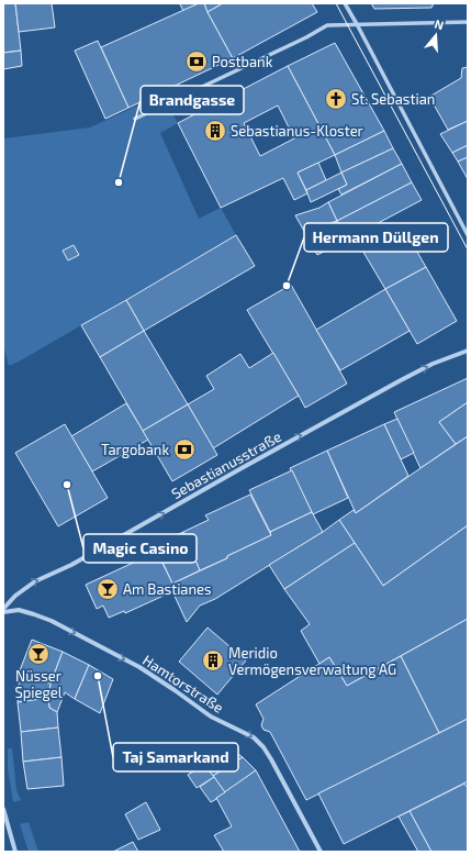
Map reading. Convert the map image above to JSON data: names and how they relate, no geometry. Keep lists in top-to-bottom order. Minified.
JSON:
{"streets":{"street":["Sebastianusstraße","Hamtorstraße"]},"crossings":[["Sebastianusstraße","Hamtorstraße"]],"one_way":["Sebastianusstraße","Hamtorstraße"],"places":{"bank":["Postbank","Targobank"],"church":["St. Sebastian"],"building":["Sebastianus-Kloster","Meridio Vermögensverwaltung AG"],"other":["Brandgasse","Hermann Düllgen","Magic Casino","Taj Samarkand"],"bar":["Am Bastianes","Nüsser Spiegel"]},"north":"top"}
